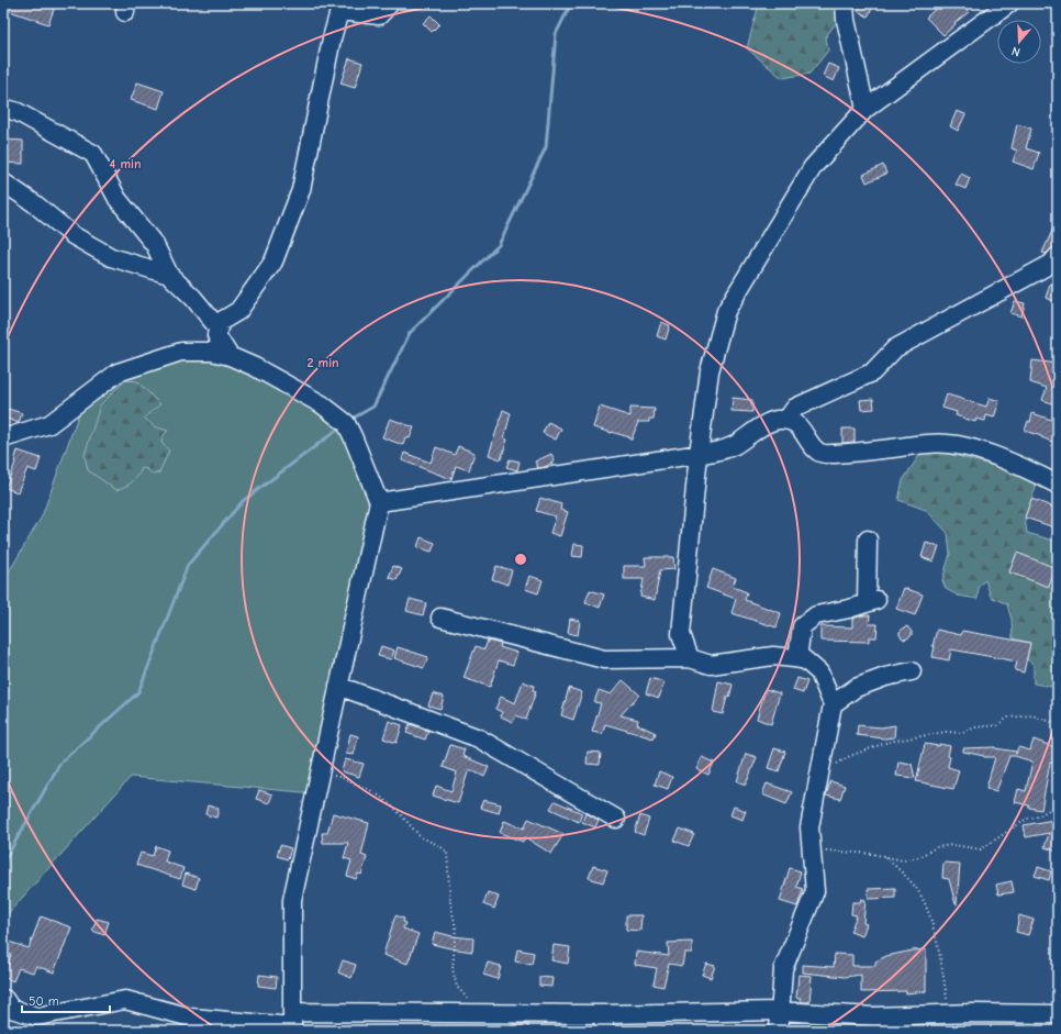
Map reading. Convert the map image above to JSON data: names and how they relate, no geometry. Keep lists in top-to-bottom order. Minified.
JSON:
{"scale_bar":"50 m","north":"bottom","rings":["4 min","2 min"]}
